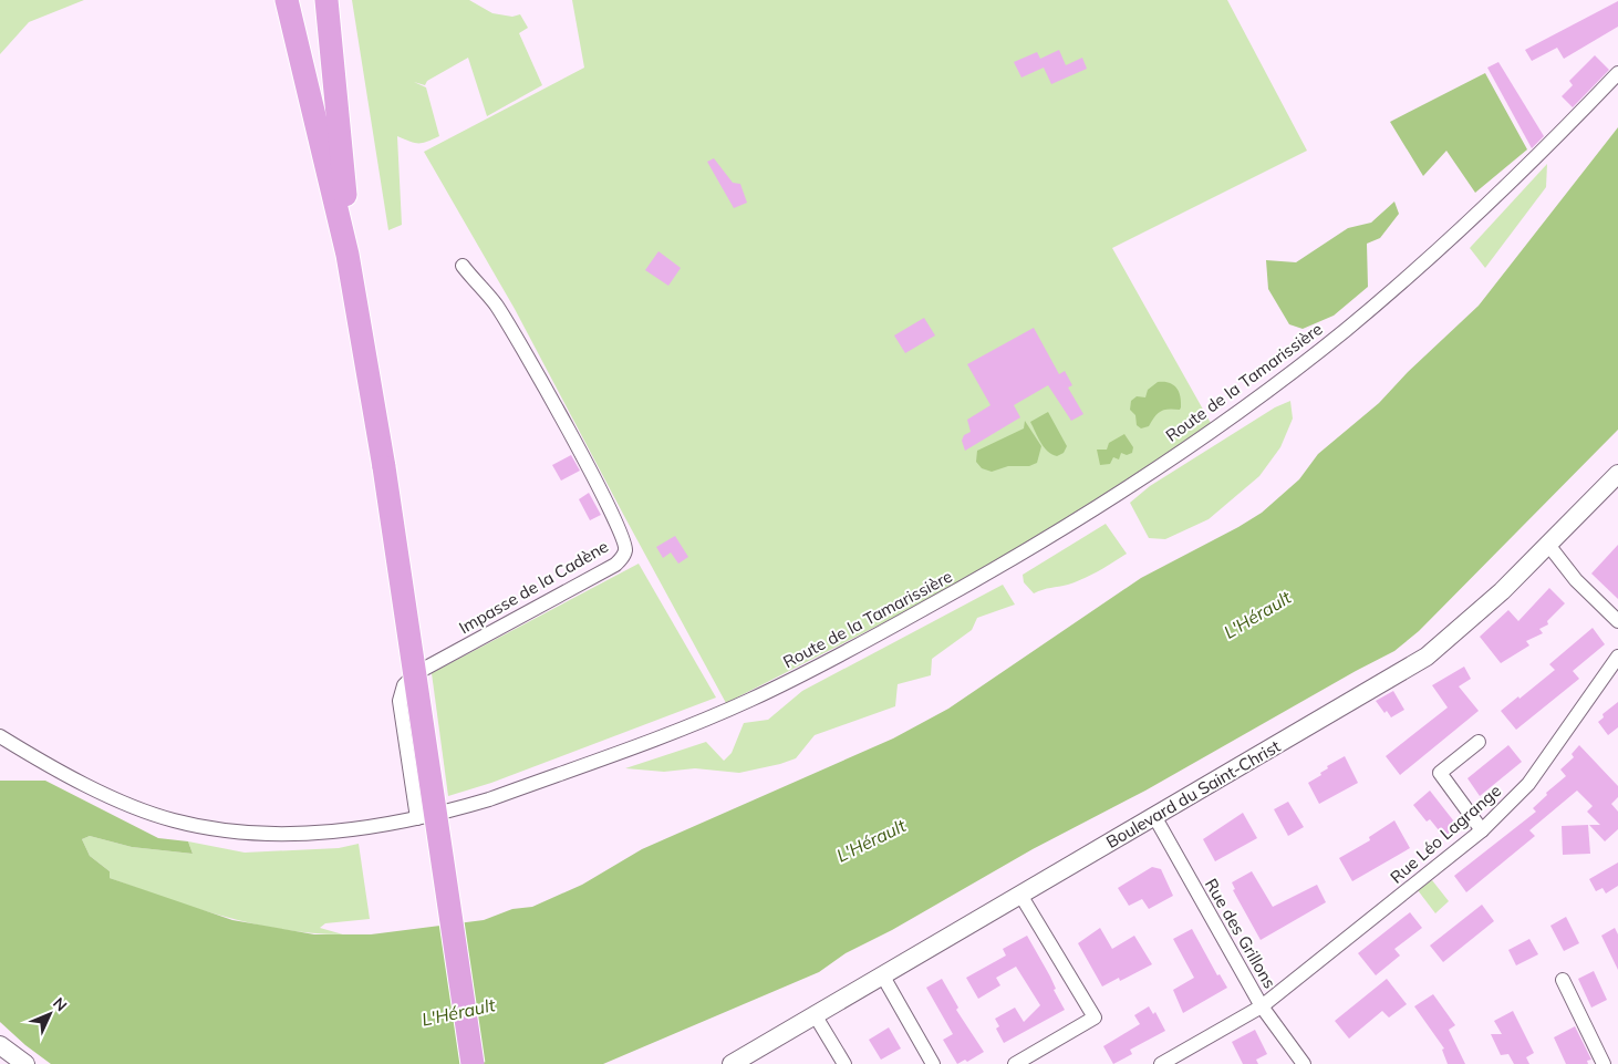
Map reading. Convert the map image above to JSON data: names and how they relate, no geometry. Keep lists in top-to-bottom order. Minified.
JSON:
{"streets":{"street":["Route de la Tamarissière","Impasse de la Cadène","Boulevard du Saint-Christ","Rue Léo Lagrange","Rue des Grillons"]},"crossings":[["Route de la Tamarissière","Impasse de la Cadène"],["Boulevard du Saint-Christ","Rue des Grillons"],["Rue Léo Lagrange","Rue des Grillons"]],"water":["L'Hérault"],"north":"top right"}
